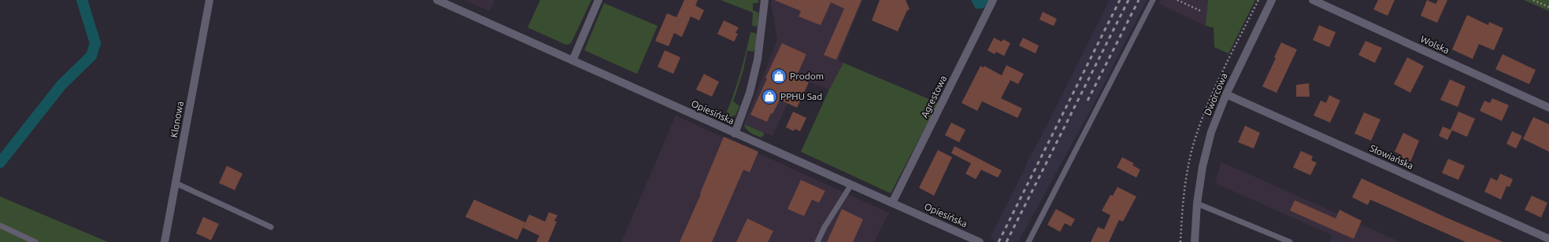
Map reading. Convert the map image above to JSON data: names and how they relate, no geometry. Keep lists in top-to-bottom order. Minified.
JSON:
{"streets":{"street":["Wolska","Dworcowa","Agrestowa","Opiesińska","Klonowa","Słowiańska"]},"crossings":[["Dworcowa","Słowiańska"],["Agrestowa","Opiesińska"]],"places":{"shop":["Prodom","PPHU Sad"]}}
